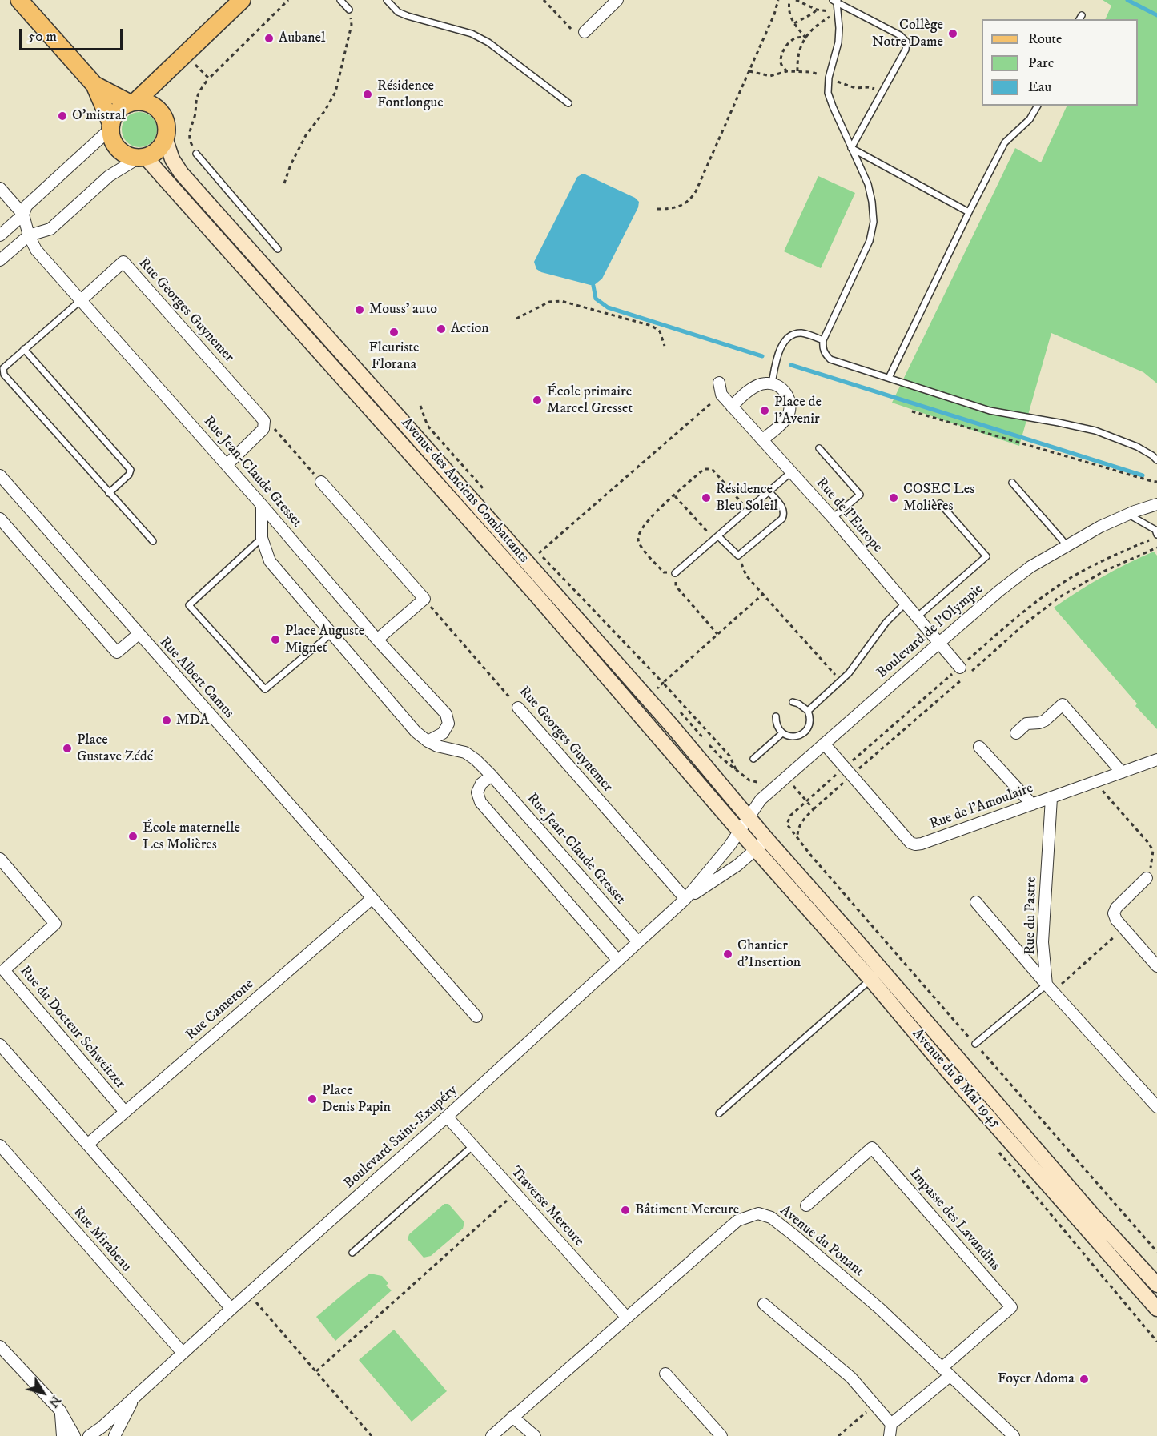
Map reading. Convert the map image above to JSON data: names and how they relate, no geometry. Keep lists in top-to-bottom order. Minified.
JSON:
{"streets":{"main road":["Avenue des Anciens Combattants","Avenue du 8 Mai 1945"],"street":["Rue Georges Guynemer","Rue Jean-Claude Gresset","Rue de l'Europe","Boulevard de l'Olympie","Rue Albert Camus","Rue de l'Amoulaire","Rue du Pastre","Rue Camerone","Rue du Docteur Schweitzer","Boulevard Saint-Exupéry","Traverse Mercure","Impasse des Lavandins","Rue Mirabeau","Avenue du Ponant"]},"crossings":[["Rue Georges Guynemer","Rue Jean-Claude Gresset"],["Rue Georges Guynemer","Boulevard Saint-Exupéry"],["Rue Jean-Claude Gresset","Boulevard Saint-Exupéry"],["Avenue des Anciens Combattants","Boulevard de l'Olympie"],["Avenue des Anciens Combattants","Avenue du 8 Mai 1945"],["Avenue des Anciens Combattants","Boulevard Saint-Exupéry"],["Rue de l'Europe","Boulevard de l'Olympie"],["Boulevard de l'Olympie","Boulevard Saint-Exupéry"],["Rue Albert Camus","Rue Camerone"],["Rue de l'Amoulaire","Rue du Pastre"],["Rue Camerone","Rue du Docteur Schweitzer"],["Avenue du 8 Mai 1945","Boulevard Saint-Exupéry"],["Boulevard Saint-Exupéry","Traverse Mercure"],["Boulevard Saint-Exupéry","Rue Mirabeau"],["Traverse Mercure","Avenue du Ponant"],["Impasse des Lavandins","Avenue du Ponant"]],"places":["Collège Notre Dame","Aubanel","Résidence Fontlongue","O'mistral","Mouss' auto","Action","Fleuriste Florana","École primaire Marcel Gresset","Place de l'Avenir","Résidence Bleu Soleil","COSEC Les Molières","Place Auguste Mignet","MDA","Place Gustave Zédé","École maternelle Les Molières","Chantier d'Insertion","Place Denis Papin","Bâtiment Mercure","Foyer Adoma"],"legend":["Route","Parc","Eau"],"scale_bar":"50 m","north":"bottom right"}
